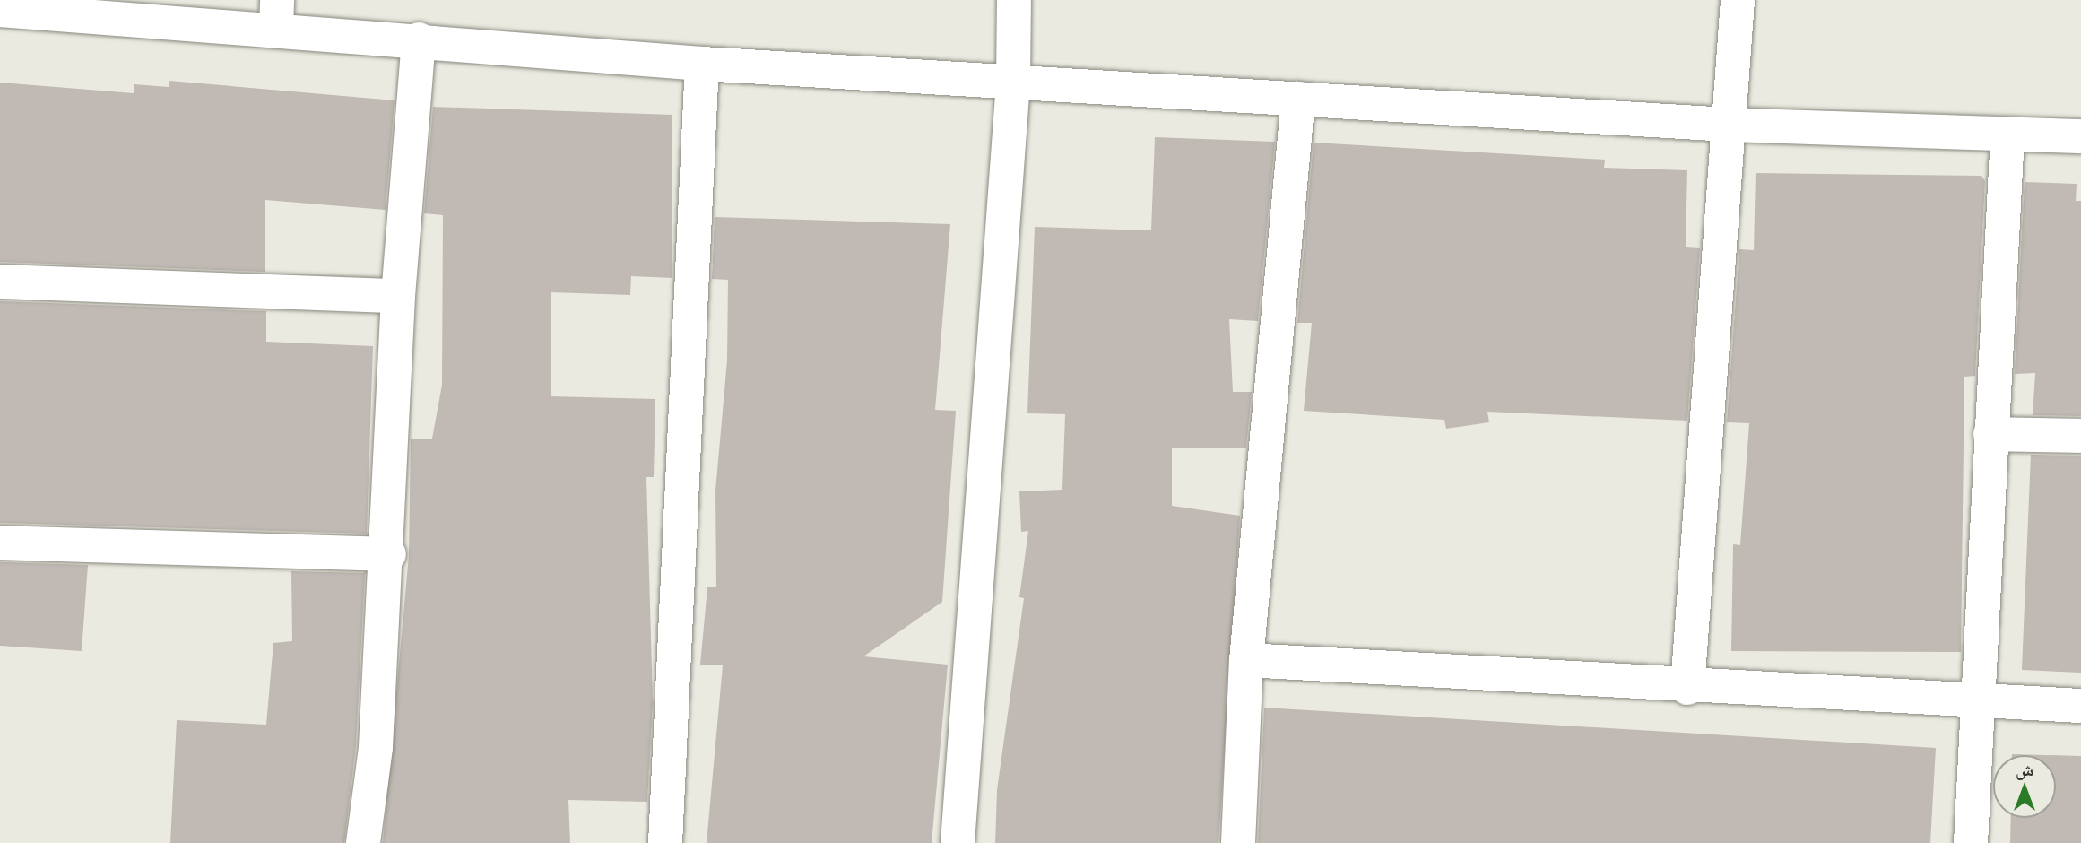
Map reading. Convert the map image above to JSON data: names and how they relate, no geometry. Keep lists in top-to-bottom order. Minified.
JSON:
{"north":"top"}
